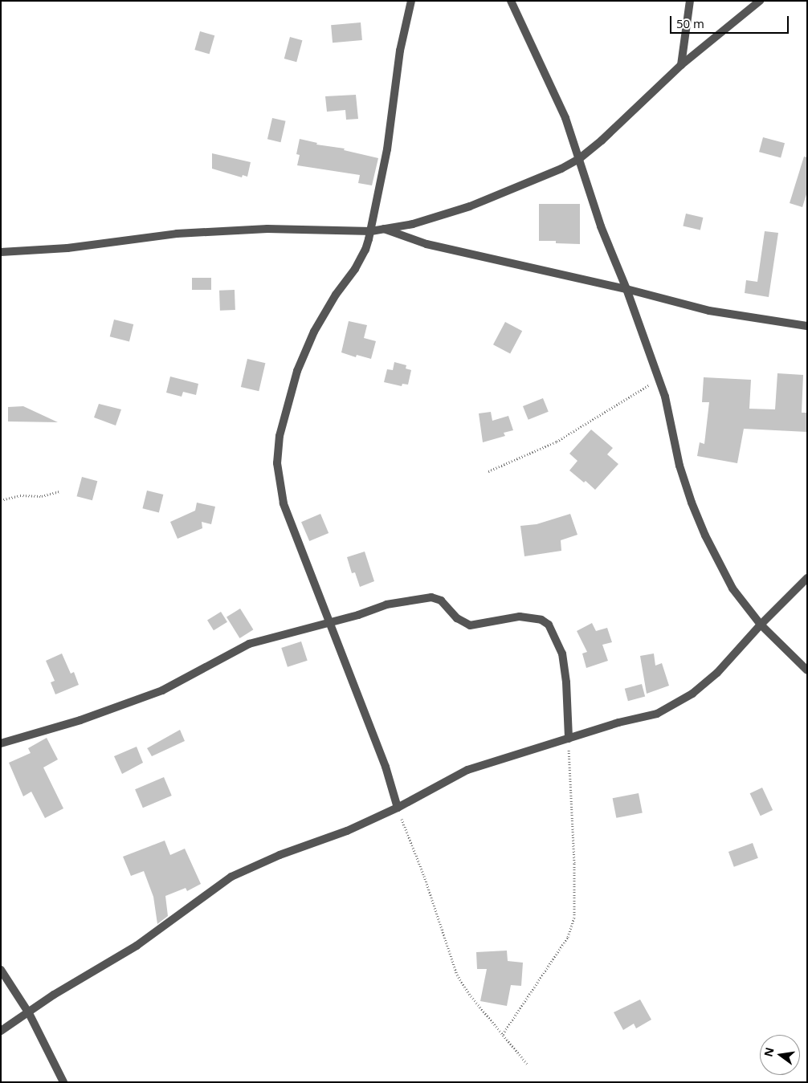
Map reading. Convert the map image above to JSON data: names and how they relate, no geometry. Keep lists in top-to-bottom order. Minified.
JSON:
{"scale_bar":"50 m","north":"left"}
